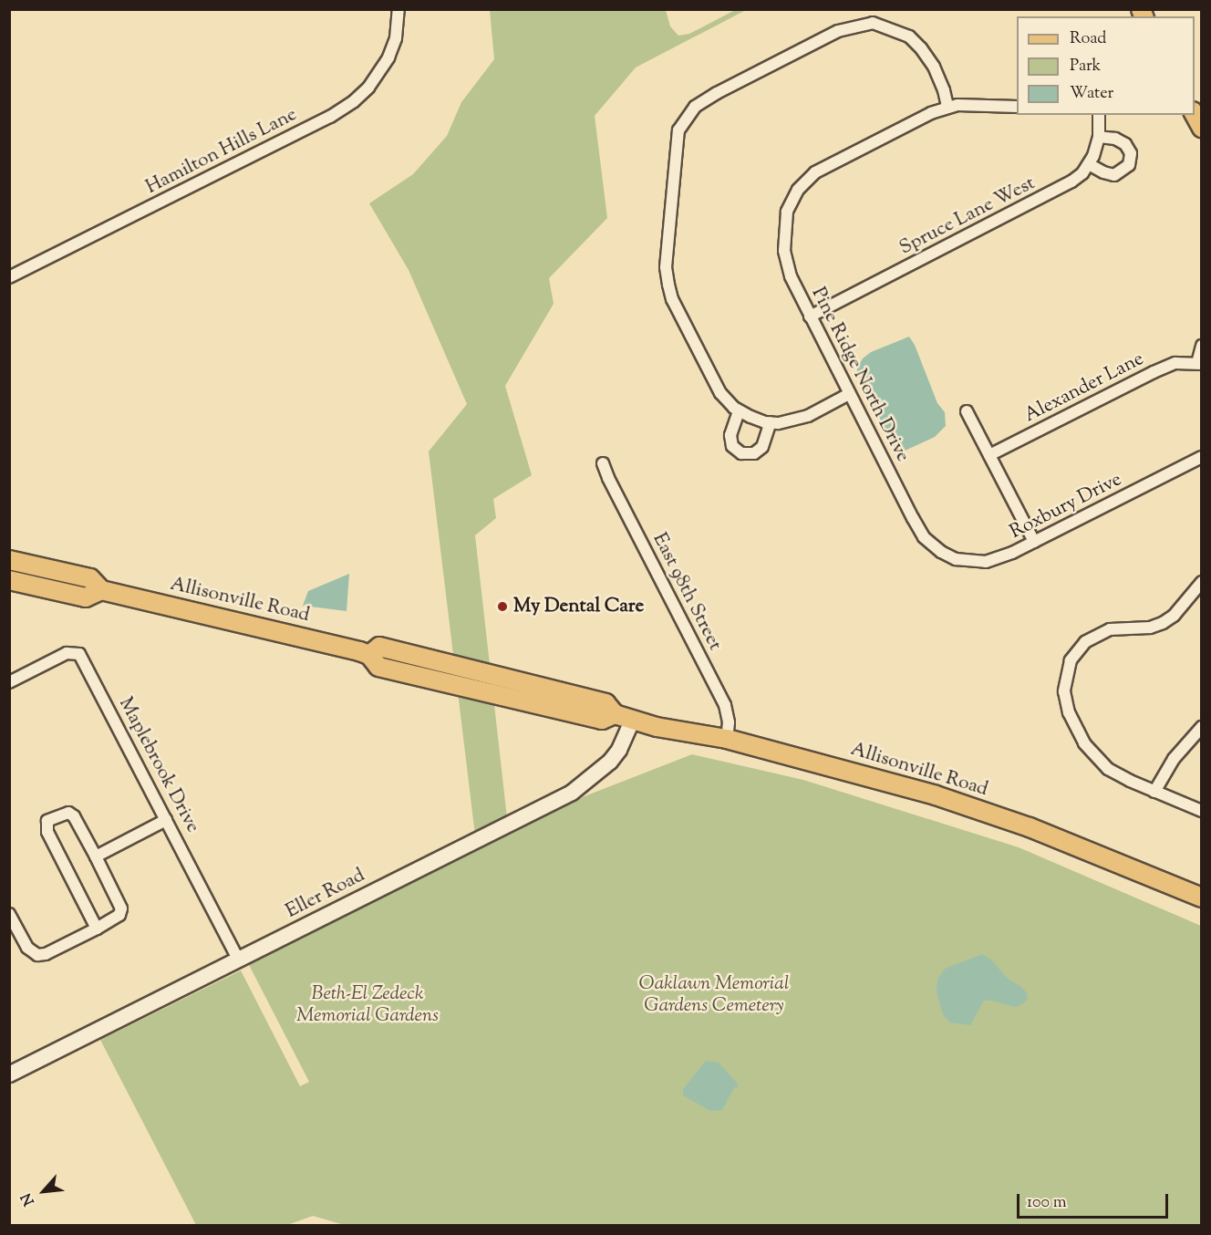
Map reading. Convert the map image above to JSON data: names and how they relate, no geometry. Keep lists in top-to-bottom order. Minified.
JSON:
{"streets":{"main road":["Allisonville Road"],"street":["Hamilton Hills Lane","Spruce Lane West","Pine Ridge North Drive","Alexander Lane","Roxbury Drive","East 98th Street","Maplebrook Drive","Eller Road"]},"crossings":[["Spruce Lane West","Pine Ridge North Drive"],["Pine Ridge North Drive","Roxbury Drive"],["East 98th Street","Allisonville Road"],["Allisonville Road","Eller Road"],["Maplebrook Drive","Eller Road"]],"parks":["Oaklawn Memorial Gardens Cemetery","Beth-El Zedeck Memorial Gardens"],"places":["My Dental Care"],"legend":["Road","Park","Water"],"scale_bar":"100 m","north":"bottom left"}
